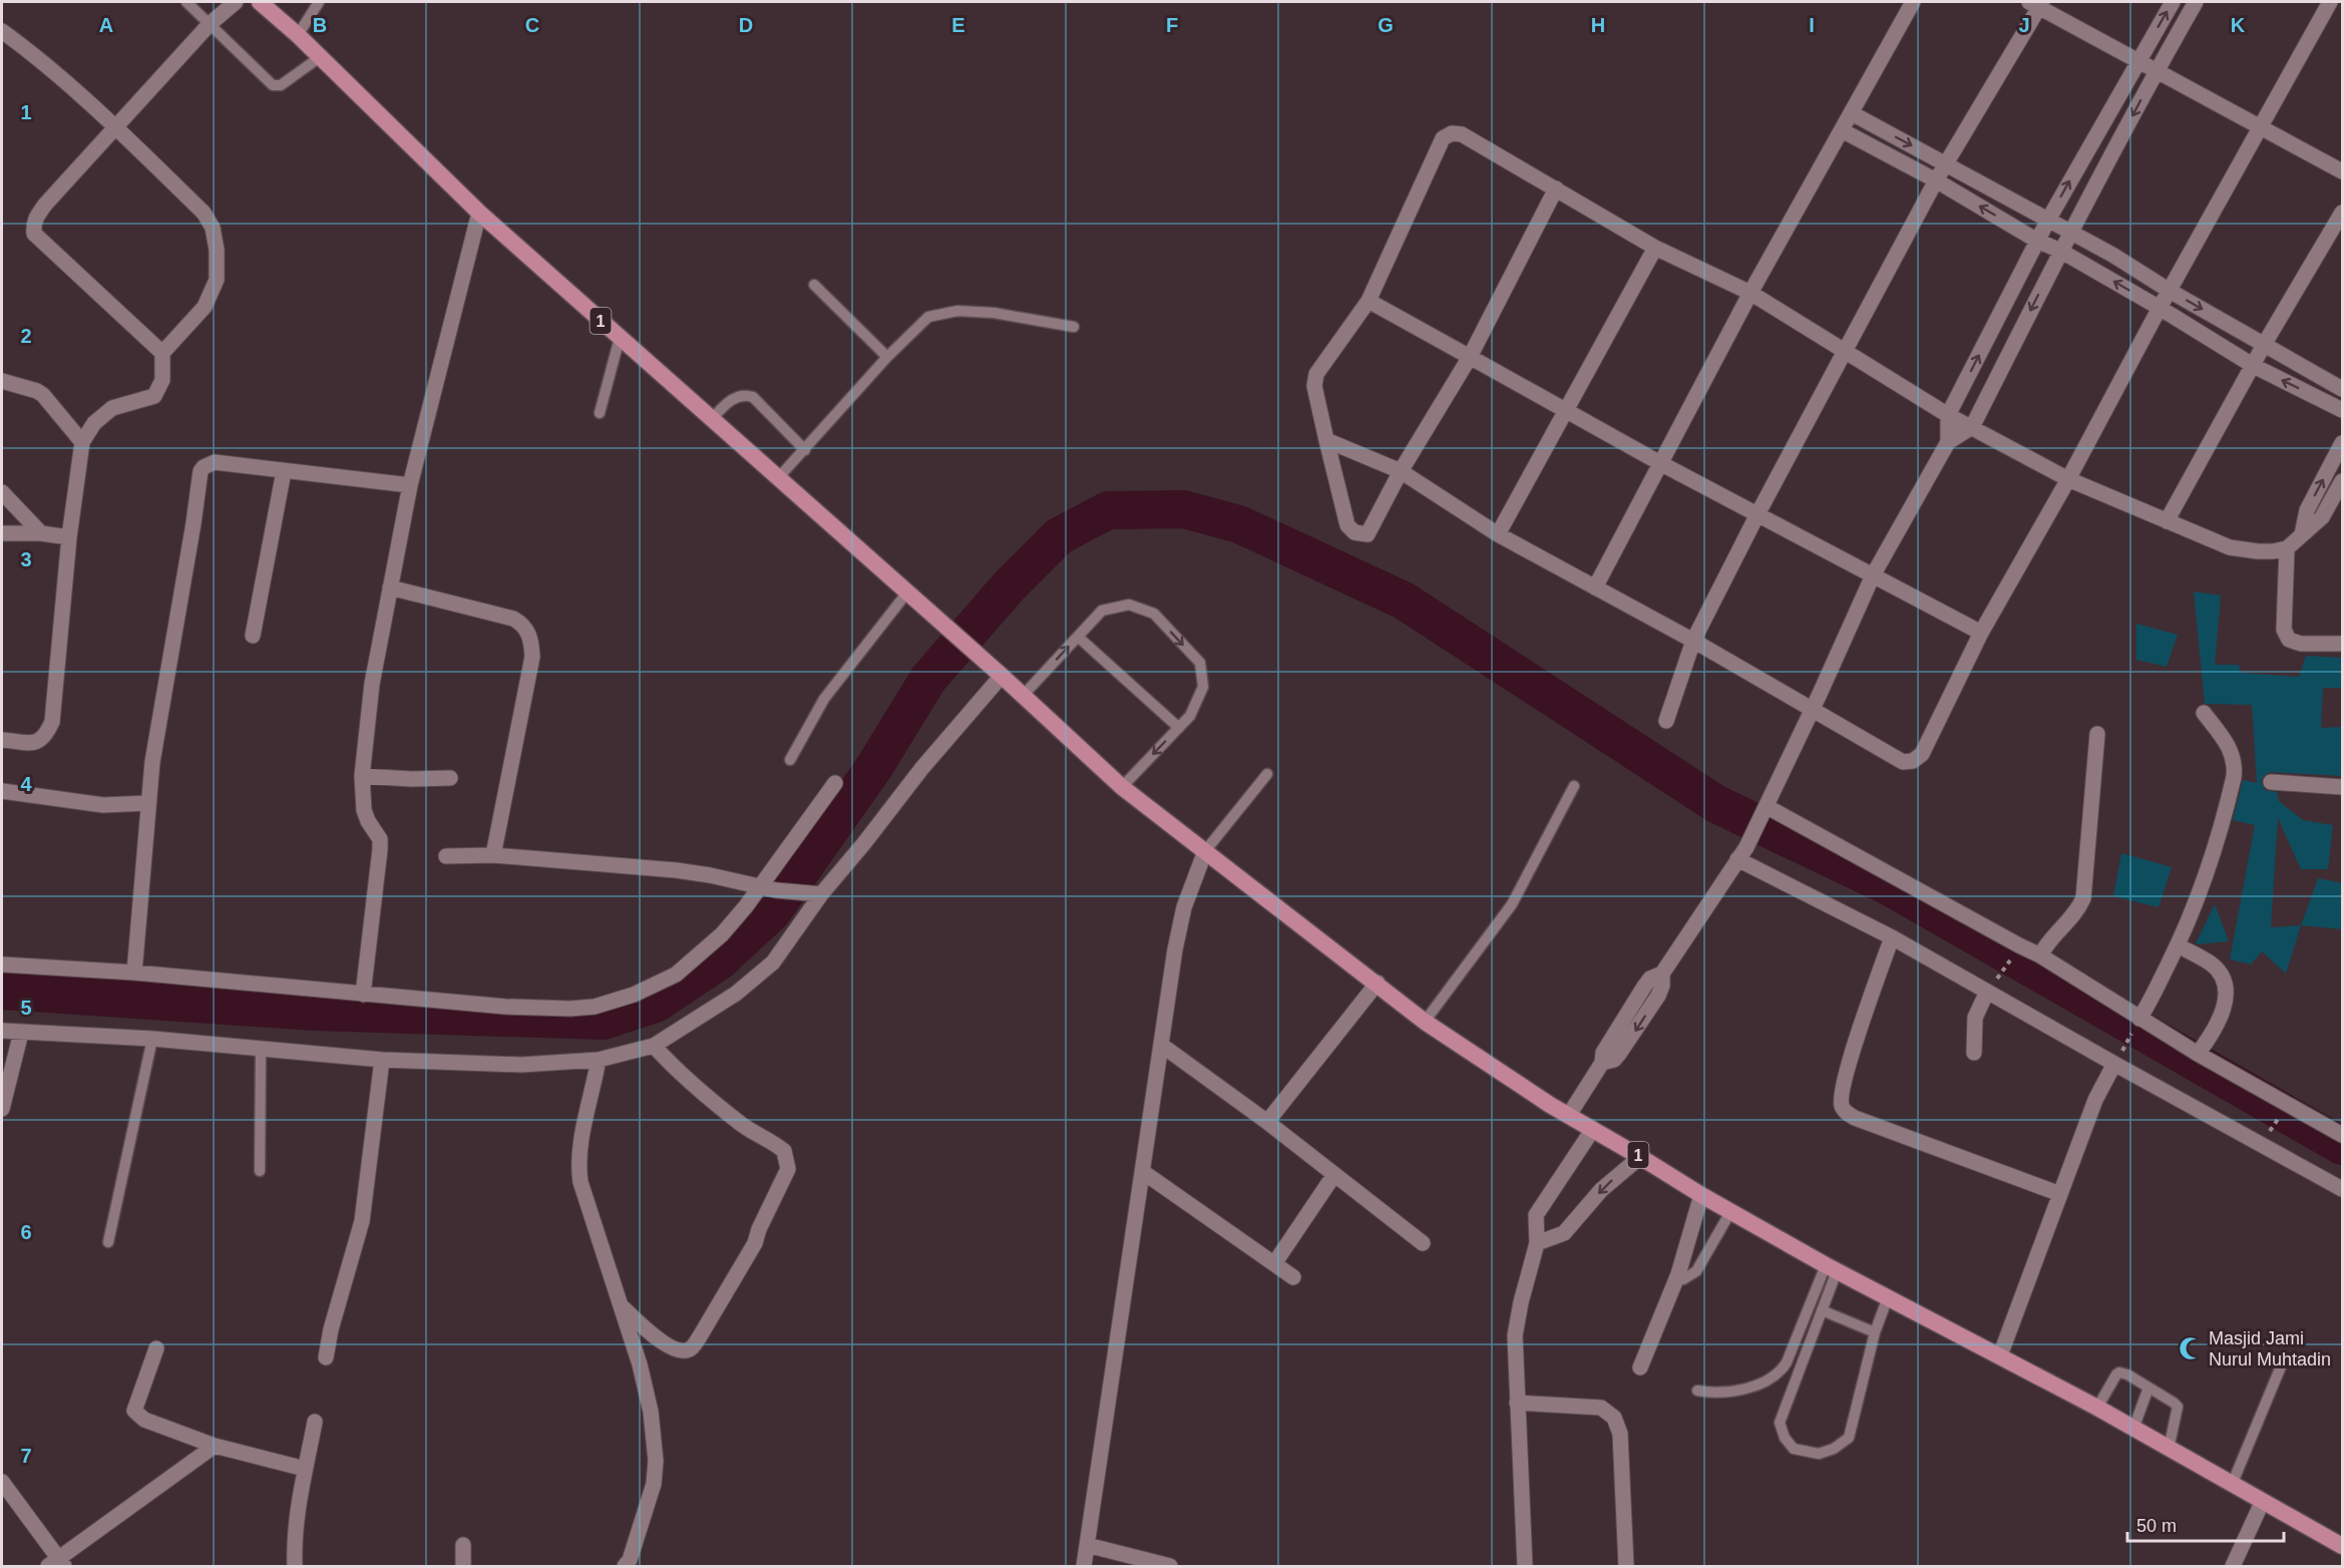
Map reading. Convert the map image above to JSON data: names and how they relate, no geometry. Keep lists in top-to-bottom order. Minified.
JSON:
{"streets":{"highway":["1"]},"places":{"mosque":["Masjid Jami Nurul Muhtadin"]},"scale_bar":"50 m","grid":{"columns":["A","B","C","D","E","F","G","H","I","J","K"],"rows":["1","2","3","4","5","6","7"]}}
